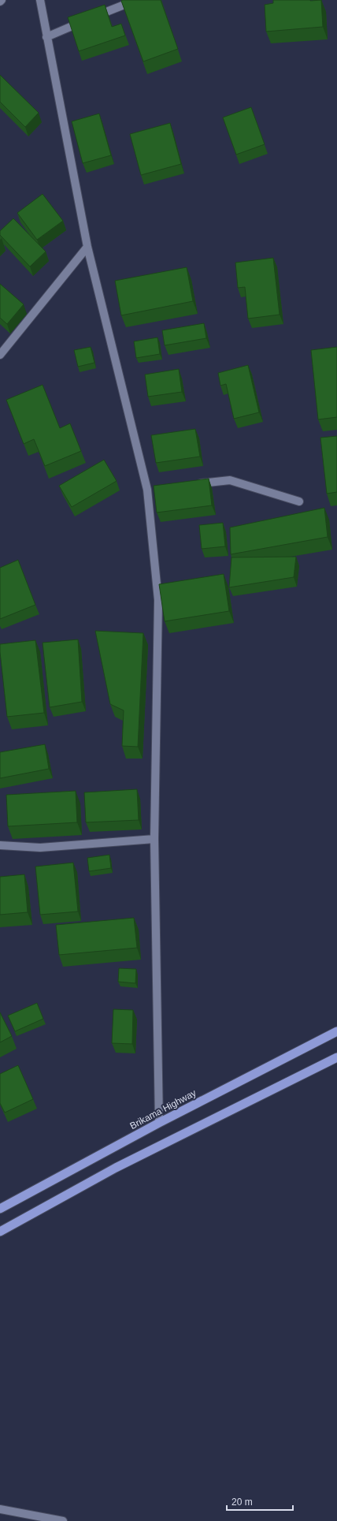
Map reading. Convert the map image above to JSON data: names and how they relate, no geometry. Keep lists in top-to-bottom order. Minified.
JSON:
{"streets":{"highway":["Brikama Highway"]},"scale_bar":"20 m"}
